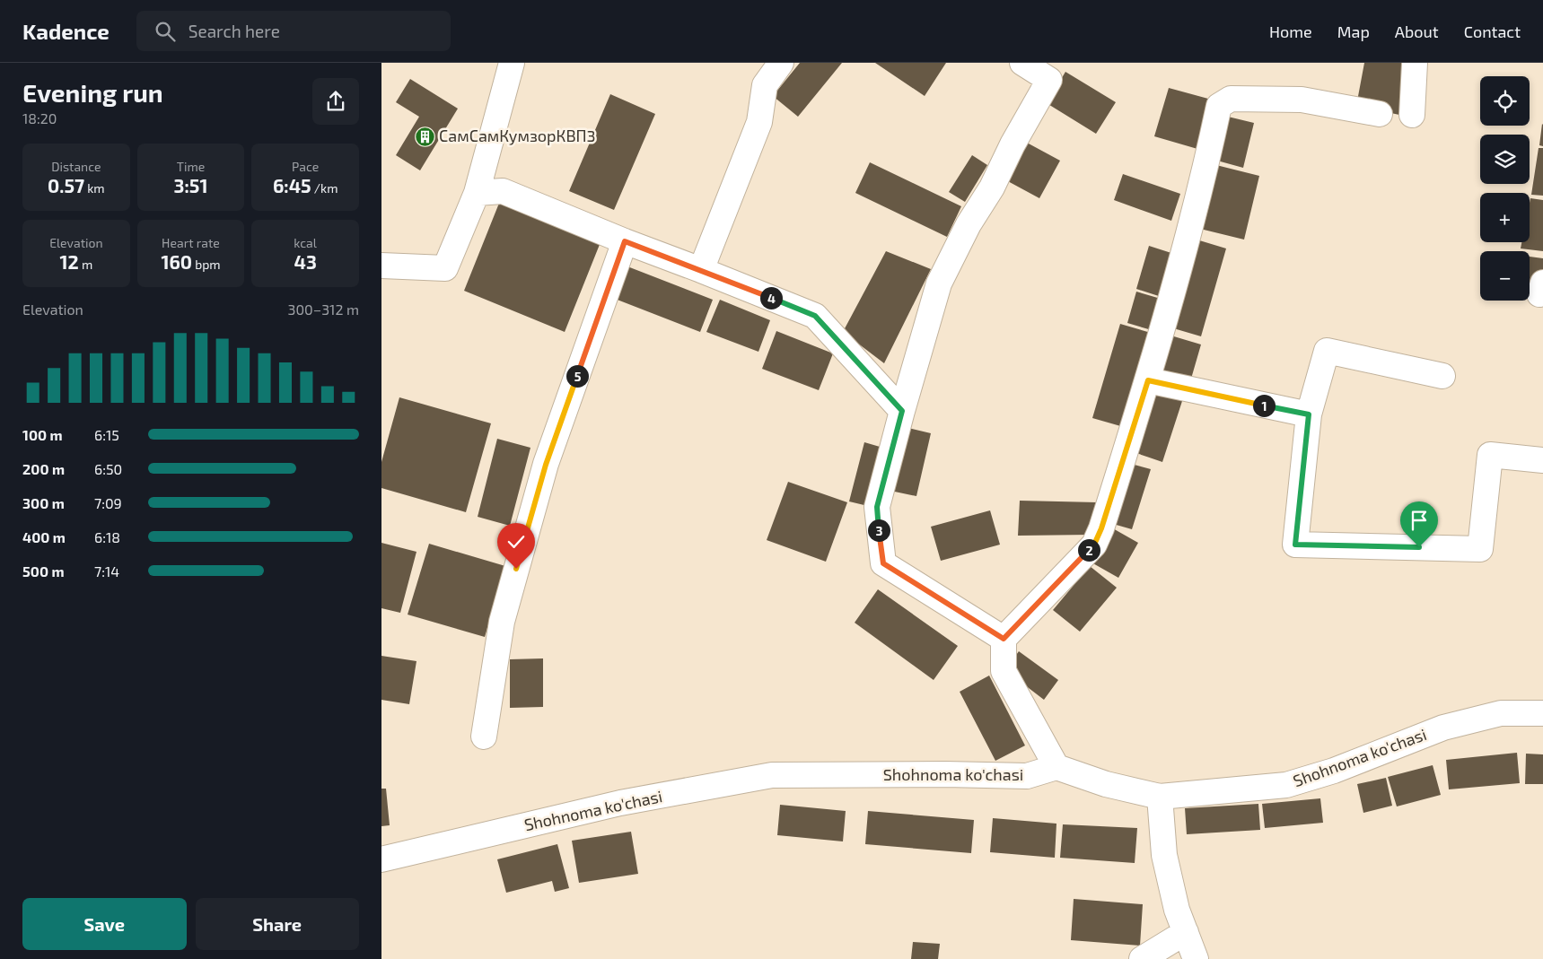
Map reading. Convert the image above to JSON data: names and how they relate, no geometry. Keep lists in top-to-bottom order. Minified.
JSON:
{"streets":{"street":["Shohnoma ko'chasi"]},"places":{"building":["СамСамКумзорКВП3"]},"page":{"header":"Kadence","search":"Search here","nav":["Home","Map","About","Contact"],"heading":["Evening run","18:20"],"map_buttons":["+","−"],"stats":[["Distance","0.57 km"],["Time","3:51"],["Pace","6:45 /km"],["Elevation","12 m"],["Heart rate","160 bpm"],["kcal","43"]],"pins":["4","5","1","3","2"],"chart":["Elevation","300–312 m"],"list":[{"name":"100 m","note":"6:15"},{"name":"200 m","note":"6:50"},{"name":"300 m","note":"7:09"},{"name":"400 m","note":"6:18"},{"name":"500 m","note":"7:14"}],"buttons":["Save","Share"]}}
